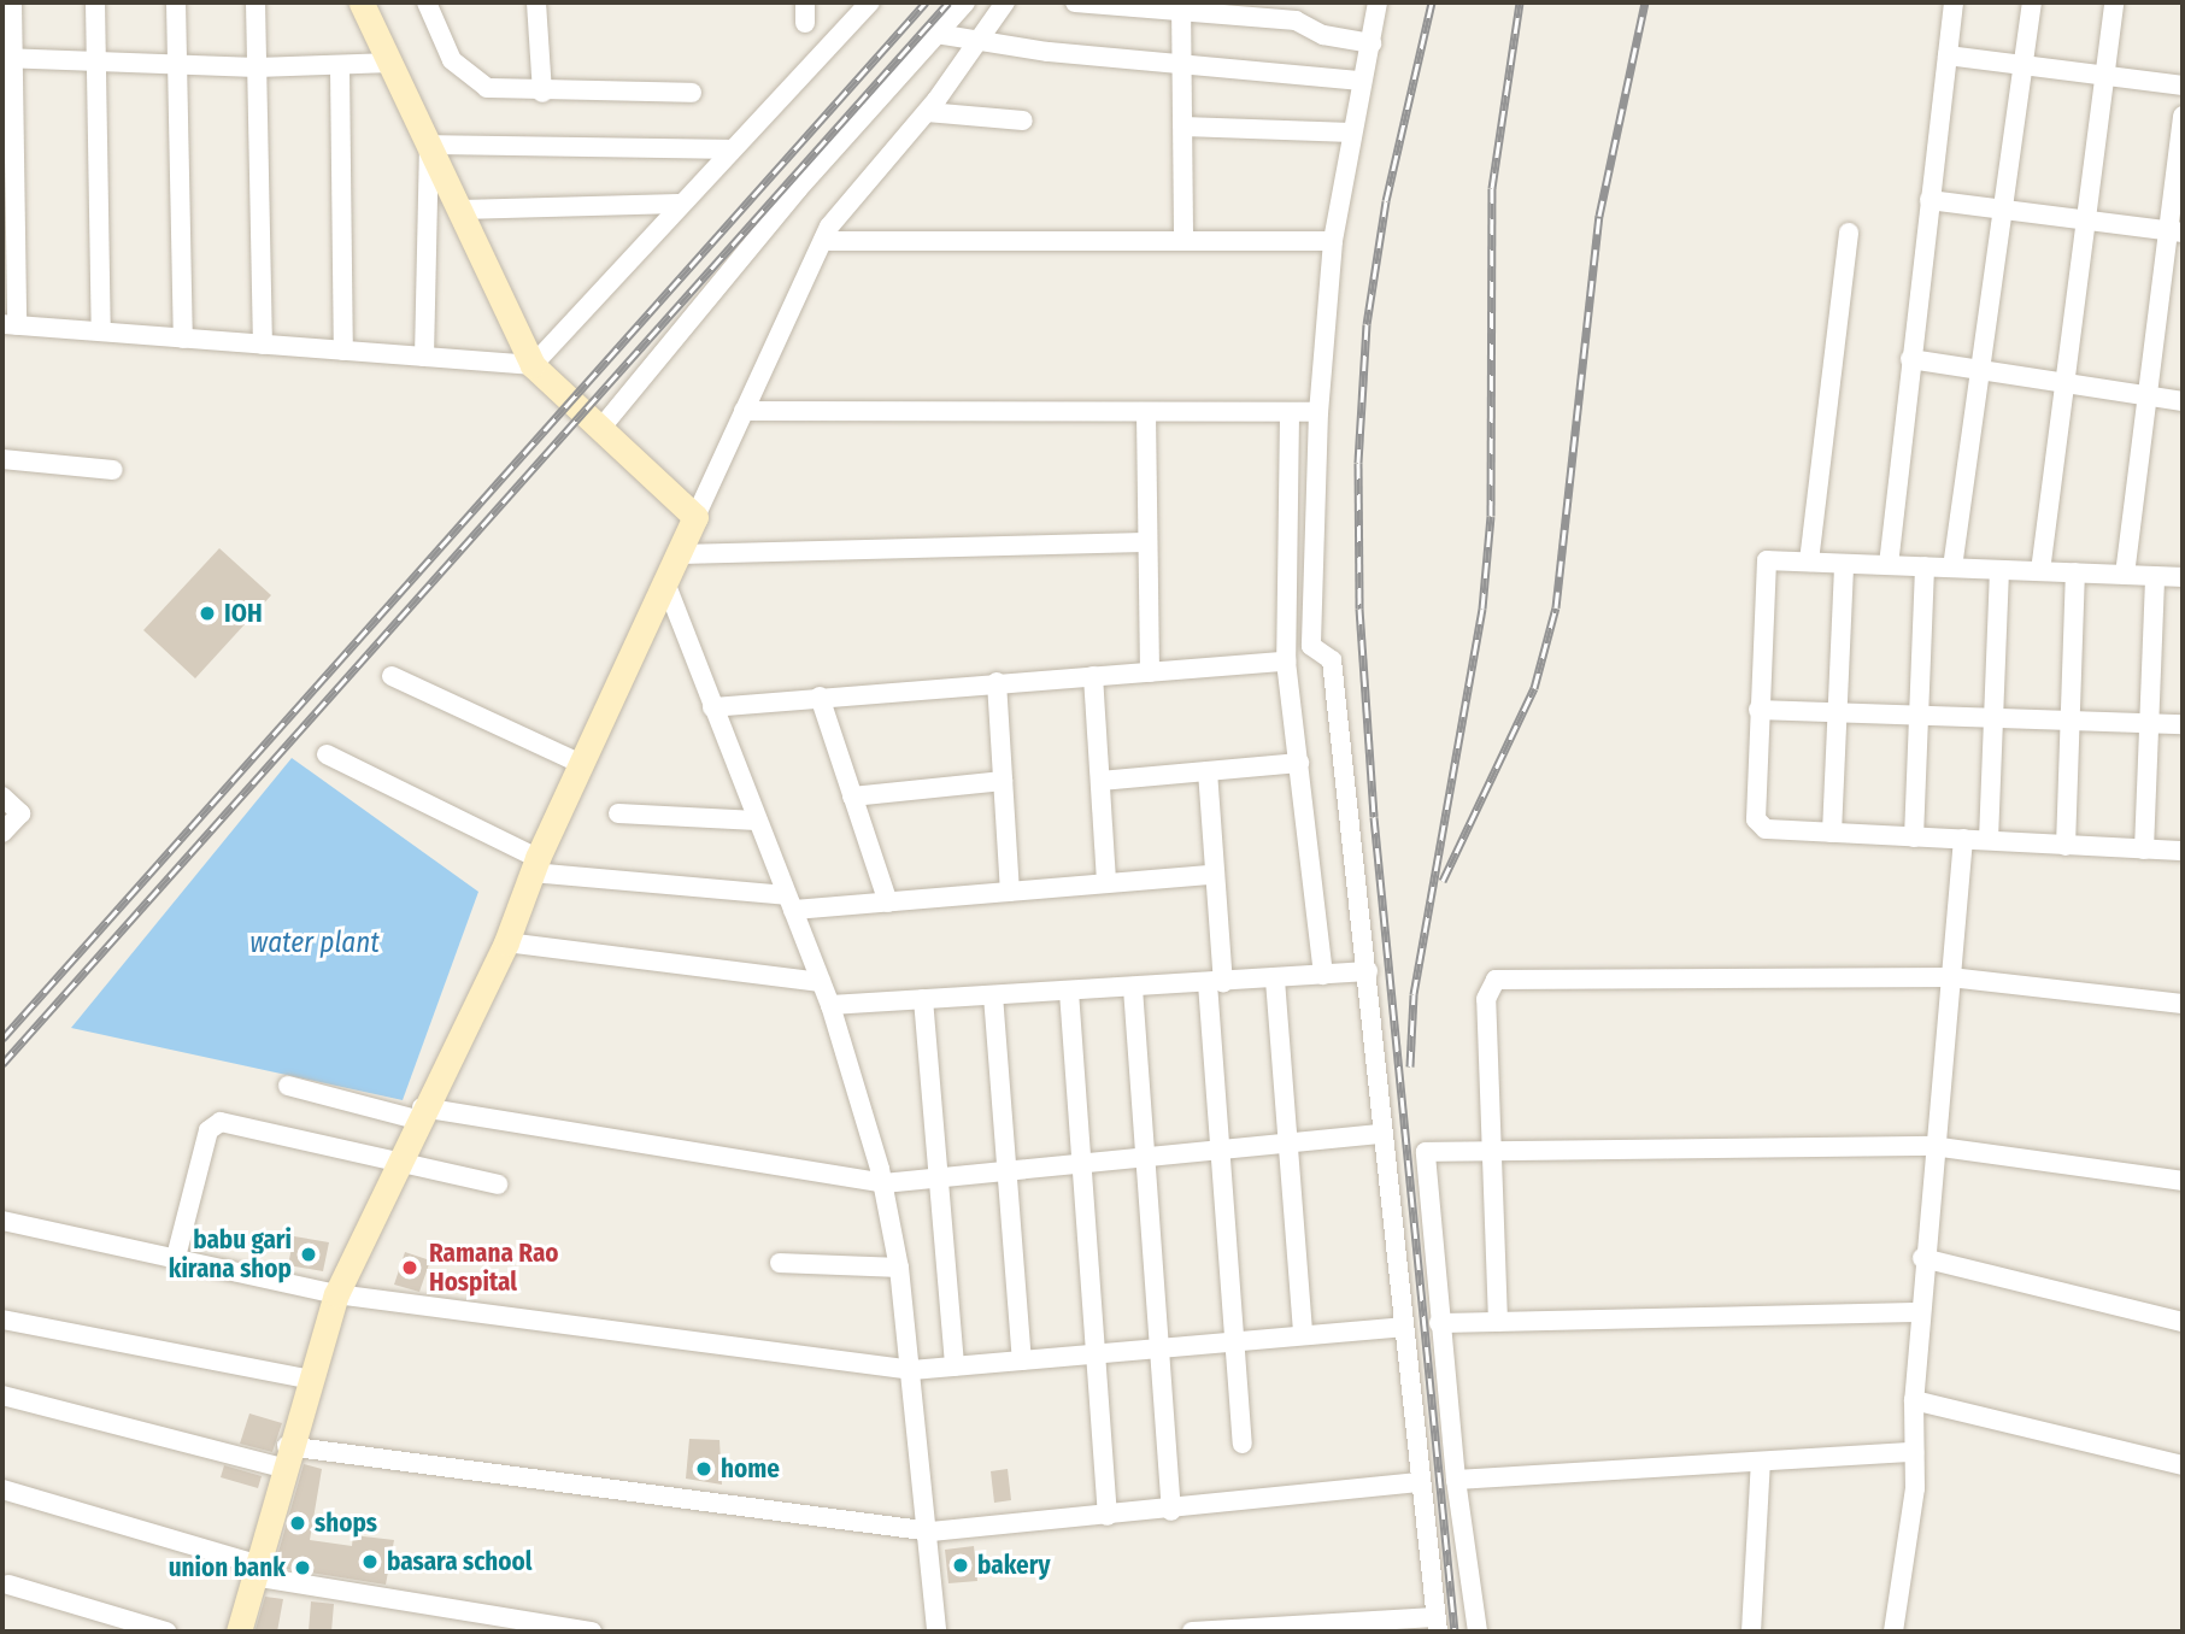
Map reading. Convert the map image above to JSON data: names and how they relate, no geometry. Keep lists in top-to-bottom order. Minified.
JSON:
{"water":["water plant"],"places":["IOH","babu gari kirana shop","Ramana Rao Hospital","home","shops","basara school","bakery","union bank"]}
